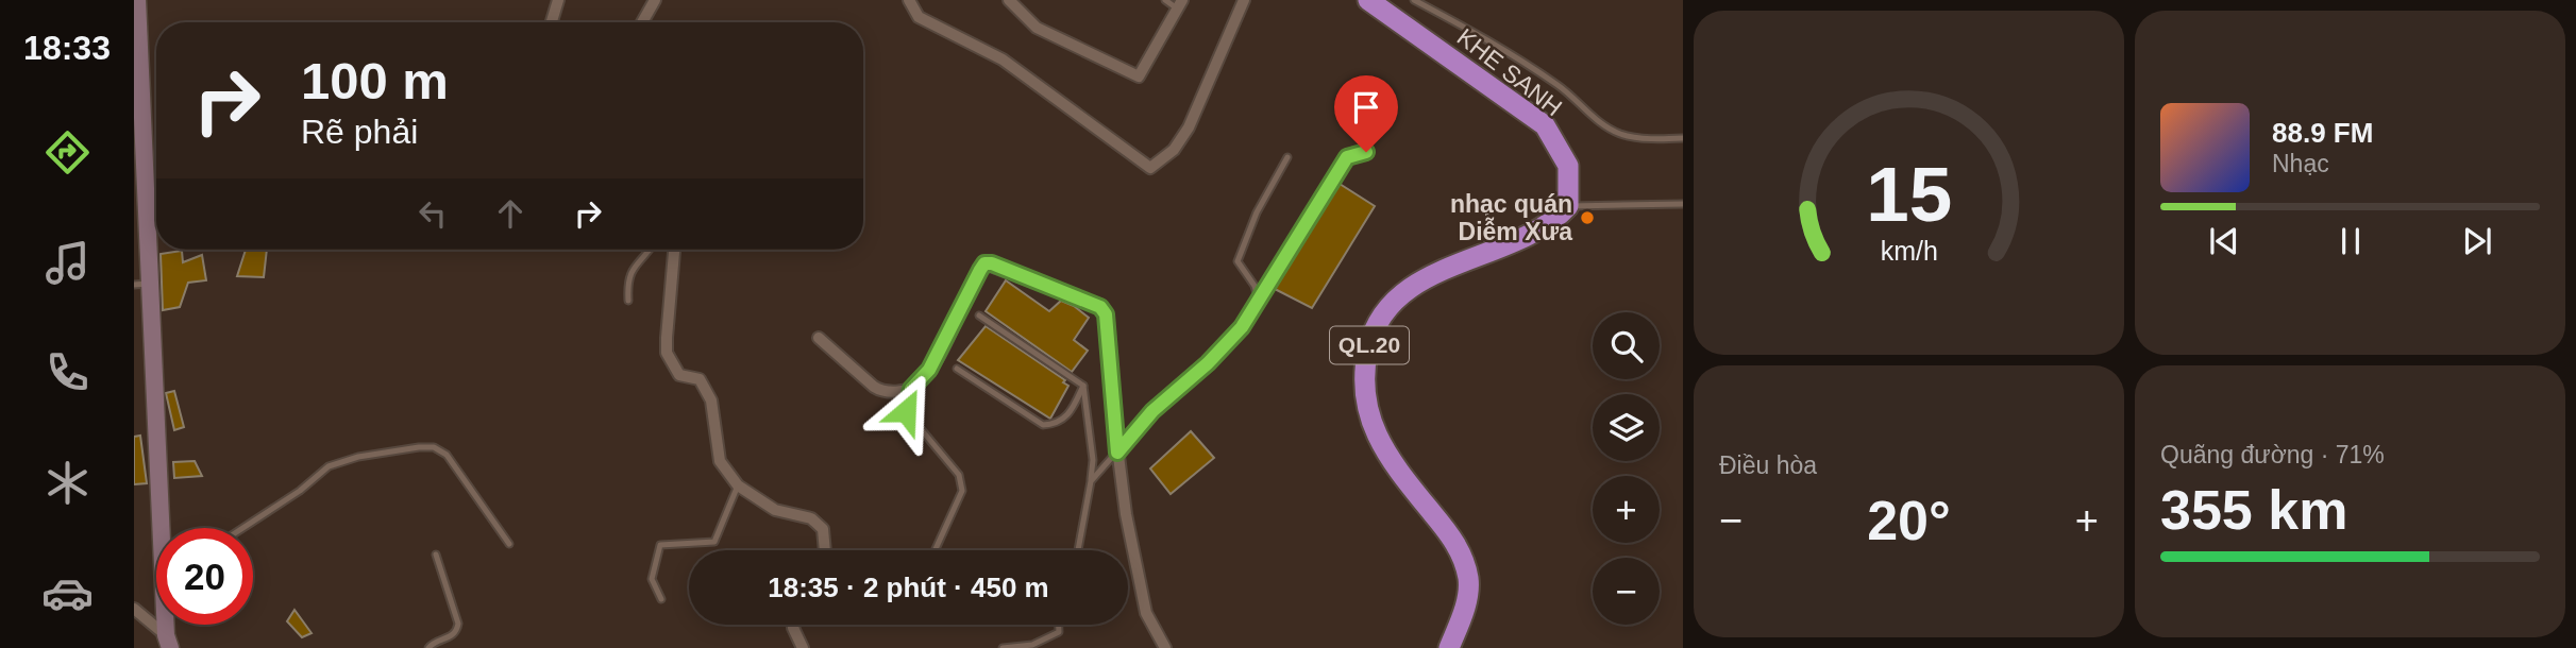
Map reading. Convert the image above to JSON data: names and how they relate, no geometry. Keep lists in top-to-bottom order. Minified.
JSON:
{"streets":{"highway":["KHE SANH","QL.20"]},"crossings":[["KHE SANH","QL.20"]],"places":["nhạc quán Diễm Xưa"],"page":{"tabs":"18:33","turn":["100 m","Rẽ phải"],"song":["88.9 FM","Nhạc"],"map_buttons":["+","−"],"tile":["Điều hòa",["Quãng đường · 71%","355 km"]],"heat":["−","20°","+"],"limit":"20","trip":"18:35 · 2 phút · 450 m","gauge":["15","km/h"]}}
